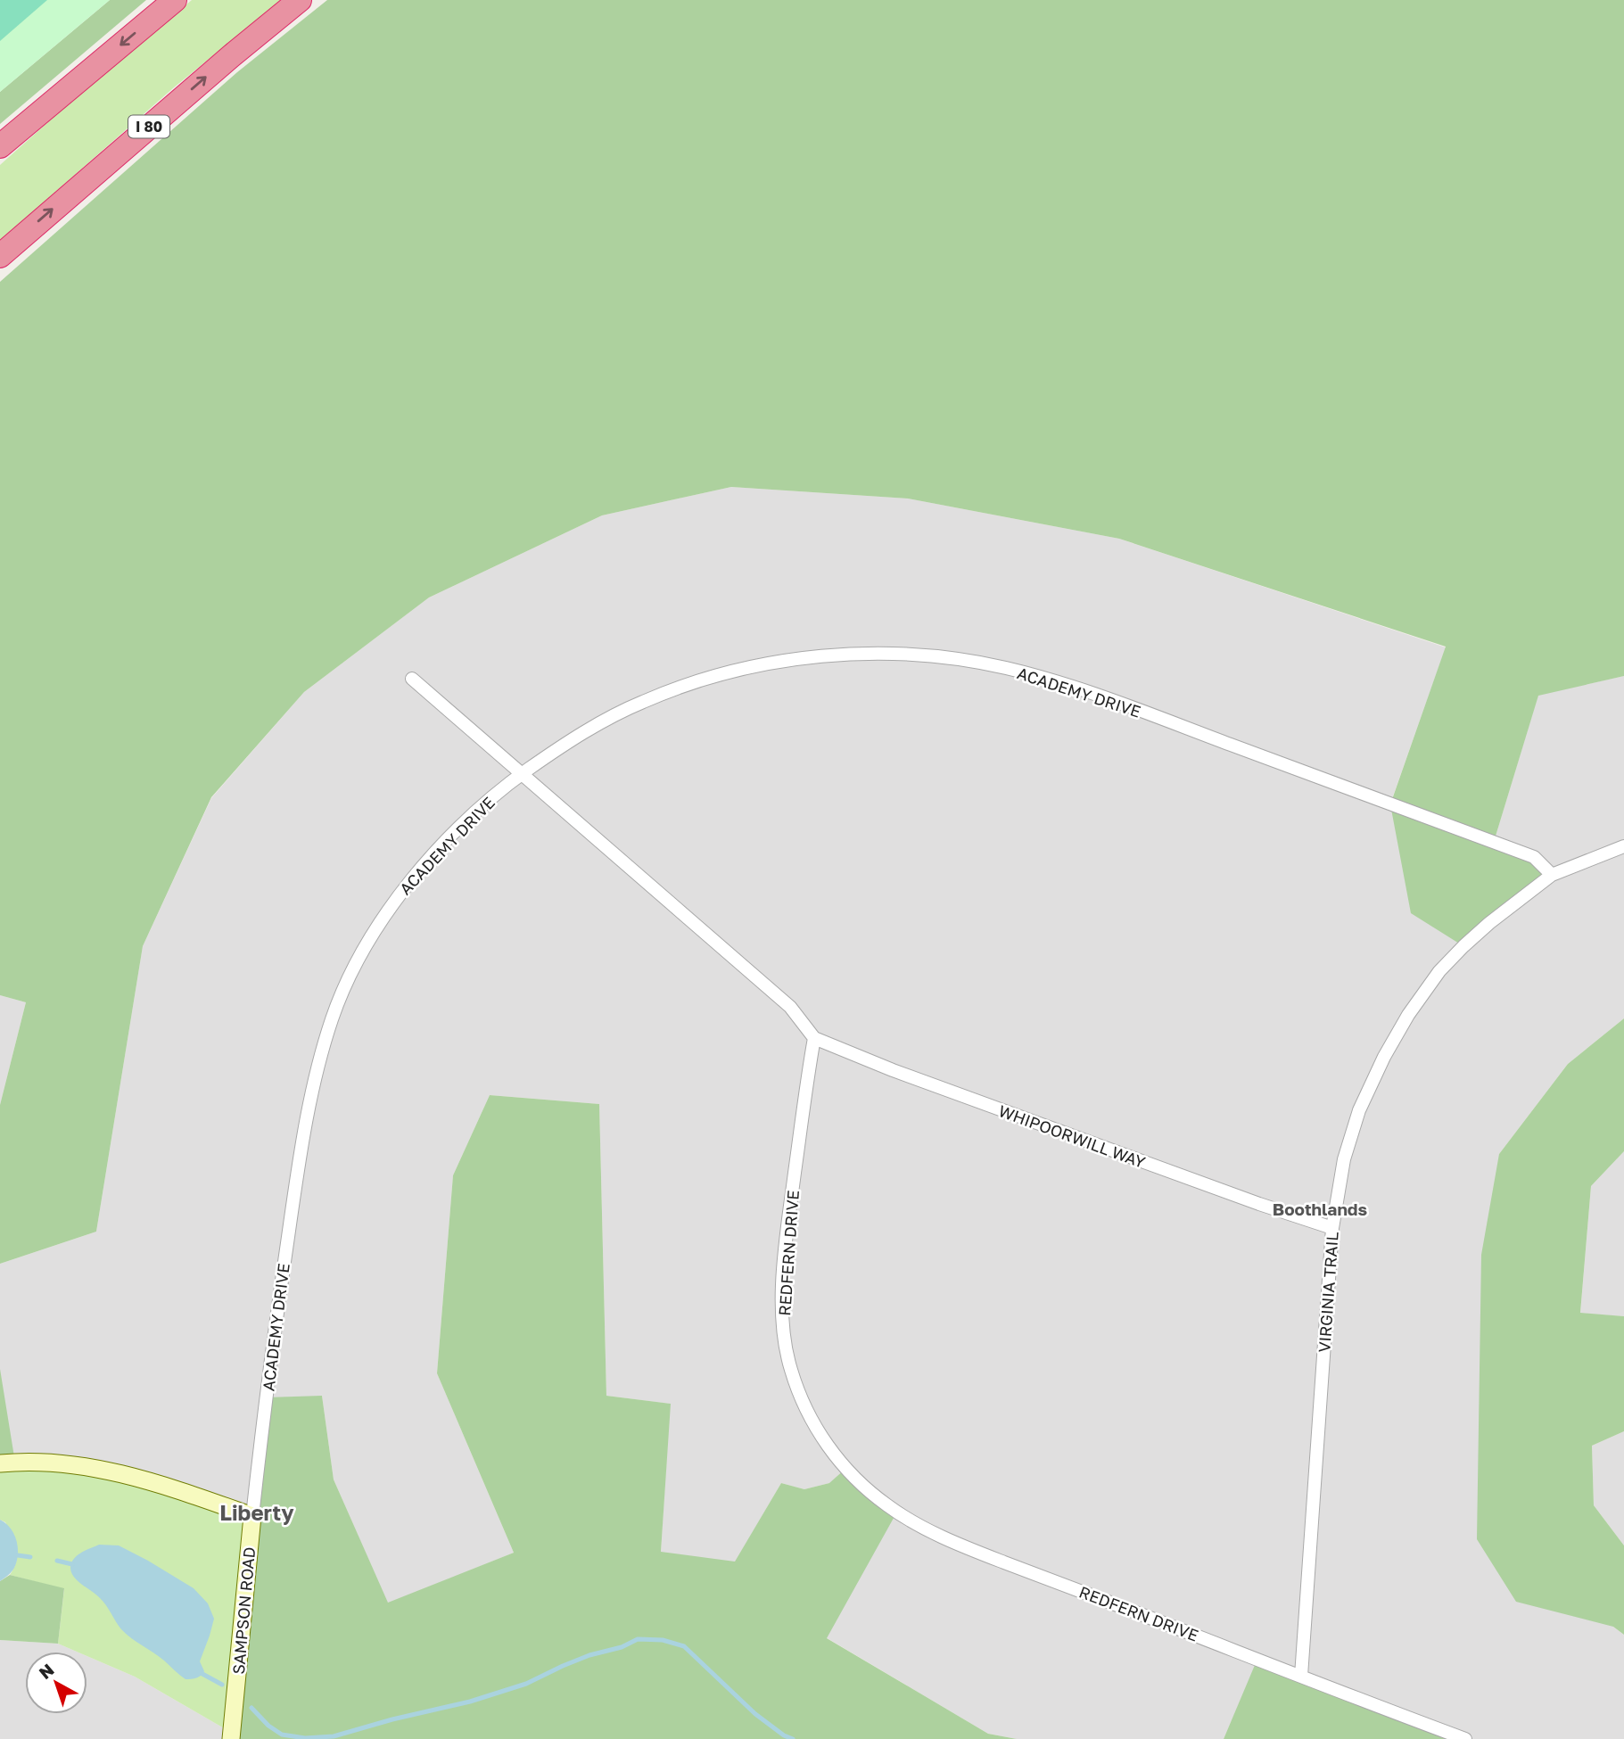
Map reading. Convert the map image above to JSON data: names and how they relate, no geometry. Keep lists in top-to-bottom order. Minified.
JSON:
{"streets":{"highway":["I 80"],"street":["ACADEMY DRIVE","WHIPOORWILL WAY","REDFERN DRIVE","VIRGINIA TRAIL","SAMPSON ROAD"]},"crossings":[["ACADEMY DRIVE","VIRGINIA TRAIL"],["ACADEMY DRIVE","SAMPSON ROAD"],["WHIPOORWILL WAY","REDFERN DRIVE"],["WHIPOORWILL WAY","VIRGINIA TRAIL"],["REDFERN DRIVE","VIRGINIA TRAIL"]],"districts":["Boothlands","Liberty"],"north":"top left"}
